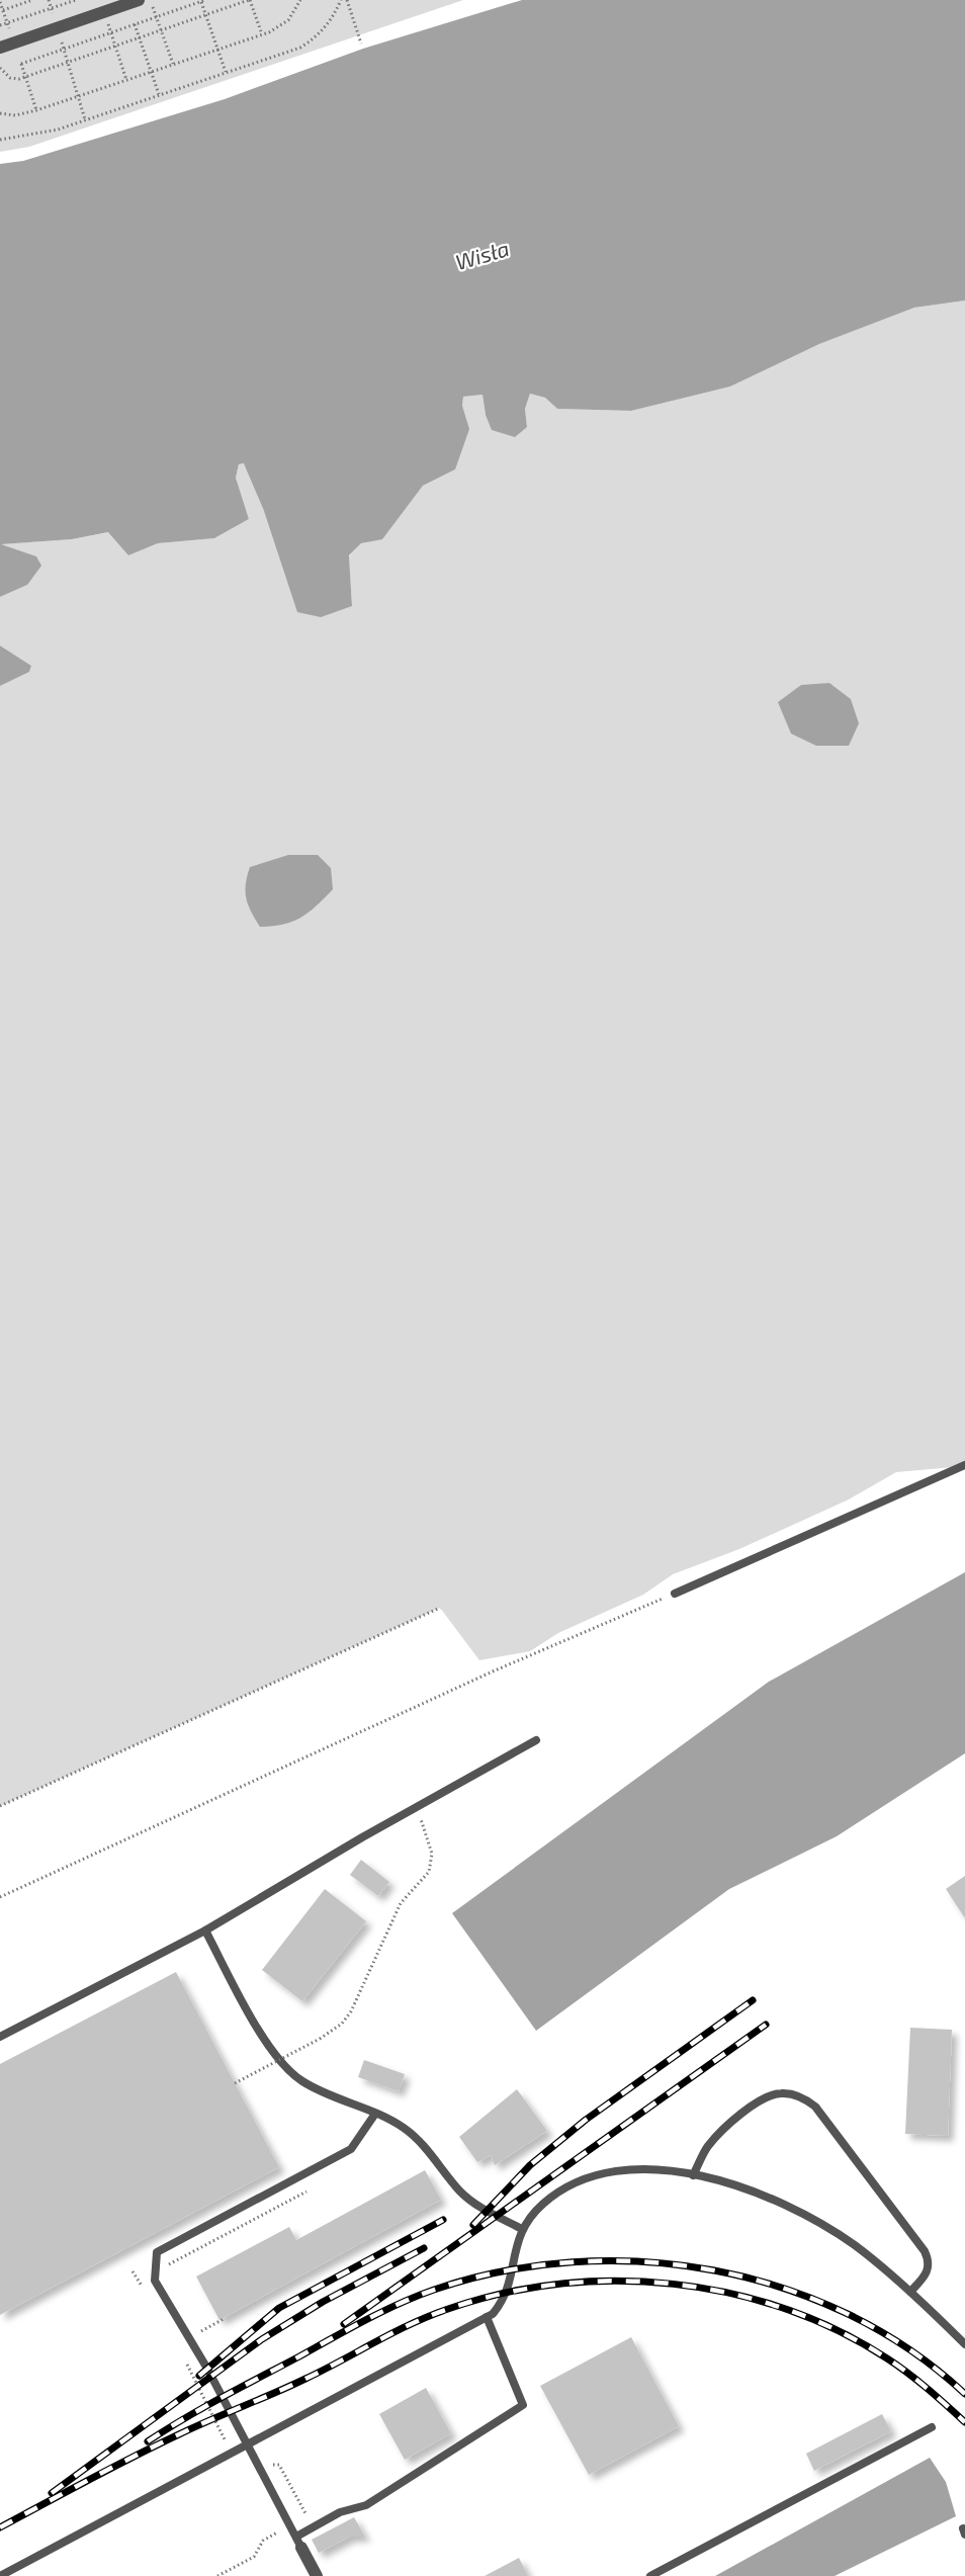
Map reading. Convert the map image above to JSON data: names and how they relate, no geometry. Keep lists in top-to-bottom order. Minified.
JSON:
{"water":["Wisła"]}
